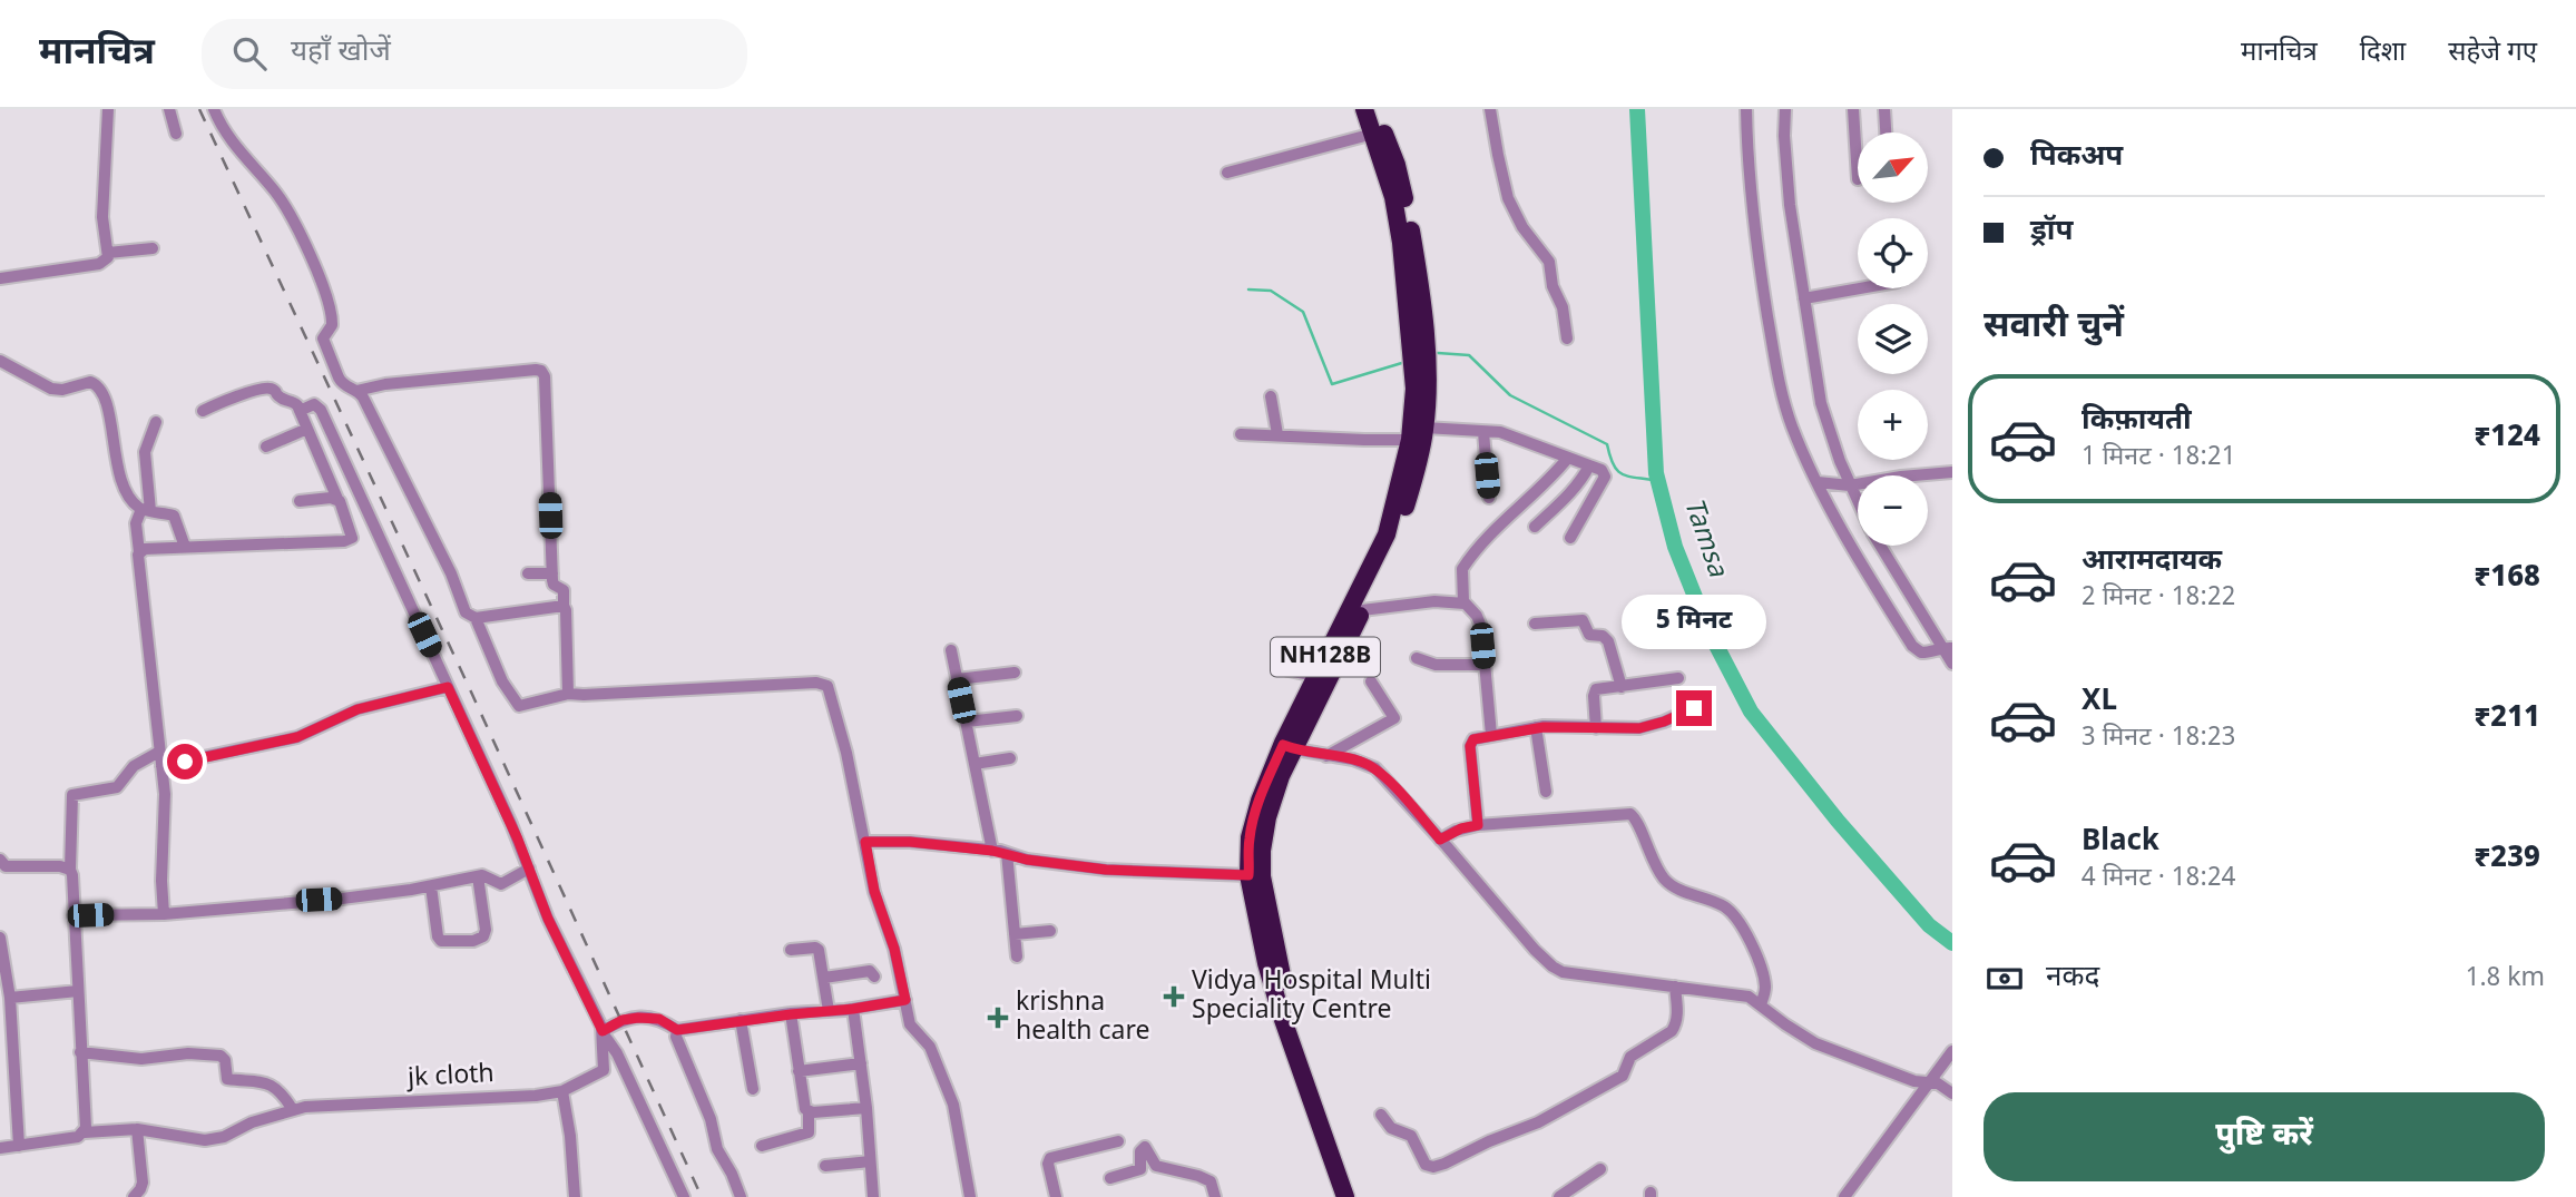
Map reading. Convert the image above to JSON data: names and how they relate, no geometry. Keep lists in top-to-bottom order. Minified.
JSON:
{"streets":{"highway":["NH128B"],"street":["jk cloth"]},"water":["Tamsa"],"places":{"health":["Vidya Hospital Multi Speciality Centre","krishna health care"]},"north":"top right","page":{"header":"मानचित्र","search":"यहाँ खोजें","nav":["मानचित्र","दिशा","सहेजे गए"],"banner":["पिकअप","ड्रॉप"],"map_buttons":["+","−"],"heading":"सवारी चुनें","list":[{"name":"किफ़ायती","note":"1 मिनट · 18:21","value":"₹124"},{"name":"आरामदायक","note":"2 मिनट · 18:22","value":"₹168"},{"name":"XL","note":"3 मिनट · 18:23","value":"₹211"},{"name":"Black","note":"4 मिनट · 18:24","value":"₹239"}],"bubble":"5 मिनट","pay":["नकद","1.8 km"],"buttons":"पुष्टि करें"}}
